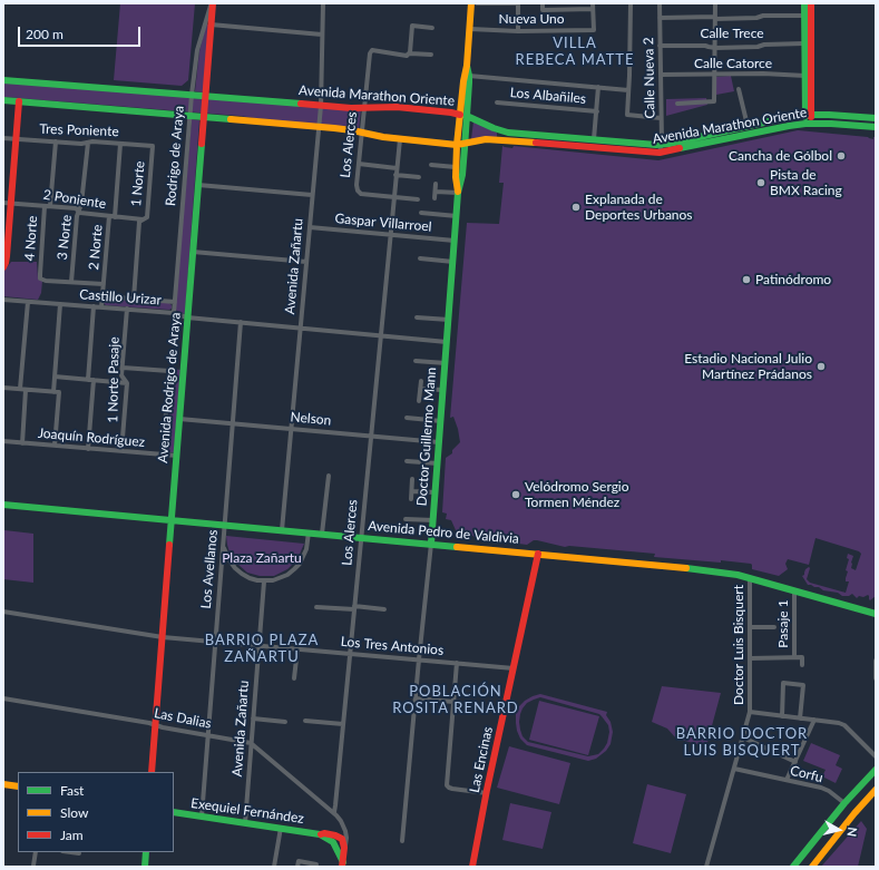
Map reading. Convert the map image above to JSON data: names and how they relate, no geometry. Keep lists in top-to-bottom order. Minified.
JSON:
{"streets":{"main road":["Avenida Marathon Oriente","Avenida Rodrigo de Araya","Doctor Guillermo Mann","Avenida Pedro de Valdivia","Las Encinas","Exequiel Fernández"],"street":["Nueva Uno","Calle Trece","Calle Catorce","Calle Nueva 2","Los Albañiles","Tres Poniente","Los Alerces","Rodrigo de Araya","1 Norte","2 Poniente","Gaspar Villarroel","3 Norte","4 Norte","2 Norte","Avenida Zañartu","Castillo Urizar","1 Norte Pasaje","Nelson","Joaquín Rodríguez","Los Avellanos","Pasaje 1","Doctor Luis Bisquert","Los Tres Antonios","Las Dalias","Corfu"]},"crossings":[["Nueva Uno","Doctor Guillermo Mann"],["Calle Trece","Calle Nueva 2"],["Calle Catorce","Calle Nueva 2"],["Calle Nueva 2","Avenida Marathon Oriente"],["Avenida Marathon Oriente","Los Alerces"],["Avenida Marathon Oriente","Rodrigo de Araya"],["Avenida Marathon Oriente","Avenida Zañartu"],["Avenida Marathon Oriente","Avenida Rodrigo de Araya"],["Avenida Marathon Oriente","Doctor Guillermo Mann"],["Tres Poniente","1 Norte"],["Tres Poniente","3 Norte"],["Tres Poniente","4 Norte"],["Tres Poniente","2 Norte"],["Los Alerces","Gaspar Villarroel"],["Los Alerces","Castillo Urizar"],["Los Alerces","Nelson"],["Los Alerces","Avenida Pedro de Valdivia"],["Los Alerces","Los Tres Antonios"],["Rodrigo de Araya","Castillo Urizar"],["Rodrigo de Araya","Avenida Rodrigo de Araya"],["1 Norte","2 Poniente"],["1 Norte","Castillo Urizar"],["2 Poniente","3 Norte"],["2 Poniente","4 Norte"],["2 Poniente","2 Norte"],["Gaspar Villarroel","Avenida Zañartu"],["Gaspar Villarroel","Doctor Guillermo Mann"],["3 Norte","4 Norte"],["2 Norte","Castillo Urizar"],["Avenida Zañartu","Castillo Urizar"],["Avenida Zañartu","Nelson"],["Avenida Zañartu","Avenida Pedro de Valdivia"],["Avenida Zañartu","Los Tres Antonios"],["Avenida Zañartu","Las Dalias"],["Avenida Zañartu","Exequiel Fernández"],["Castillo Urizar","1 Norte Pasaje"],["Castillo Urizar","Avenida Rodrigo de Araya"],["Castillo Urizar","Doctor Guillermo Mann"],["Castillo Urizar","Los Avellanos"],["1 Norte Pasaje","Joaquín Rodríguez"],["Avenida Rodrigo de Araya","Nelson"],["Avenida Rodrigo de Araya","Joaquín Rodríguez"],["Avenida Rodrigo de Araya","Avenida Pedro de Valdivia"],["Avenida Rodrigo de Araya","Los Tres Antonios"],["Avenida Rodrigo de Araya","Las Dalias"],["Nelson","Doctor Guillermo Mann"],["Nelson","Los Avellanos"],["Doctor Guillermo Mann","Avenida Pedro de Valdivia"],["Doctor Guillermo Mann","Los Tres Antonios"],["Avenida Pedro de Valdivia","Los Avellanos"],["Avenida Pedro de Valdivia","Pasaje 1"],["Avenida Pedro de Valdivia","Doctor Luis Bisquert"],["Avenida Pedro de Valdivia","Las Encinas"],["Los Avellanos","Los Tres Antonios"],["Los Avellanos","Las Dalias"],["Los Avellanos","Exequiel Fernández"],["Pasaje 1","Doctor Luis Bisquert"],["Doctor Luis Bisquert","Corfu"],["Los Tres Antonios","Las Encinas"]],"districts":["VILLA REBECA MATTE","BARRIO PLAZA ZAÑARTU","POBLACIÓN ROSITA RENARD","BARRIO DOCTOR LUIS BISQUERT"],"parks":["Plaza Zañartu"],"places":["Cancha de Gólbol","Pista de BMX Racing","Explanada de Deportes Urbanos","Patinódromo","Estadio Nacional Julio Martínez Prádanos","Velódromo Sergio Tormen Méndez"],"legend":["Fast","Slow","Jam"],"scale_bar":"200 m","north":"right"}
